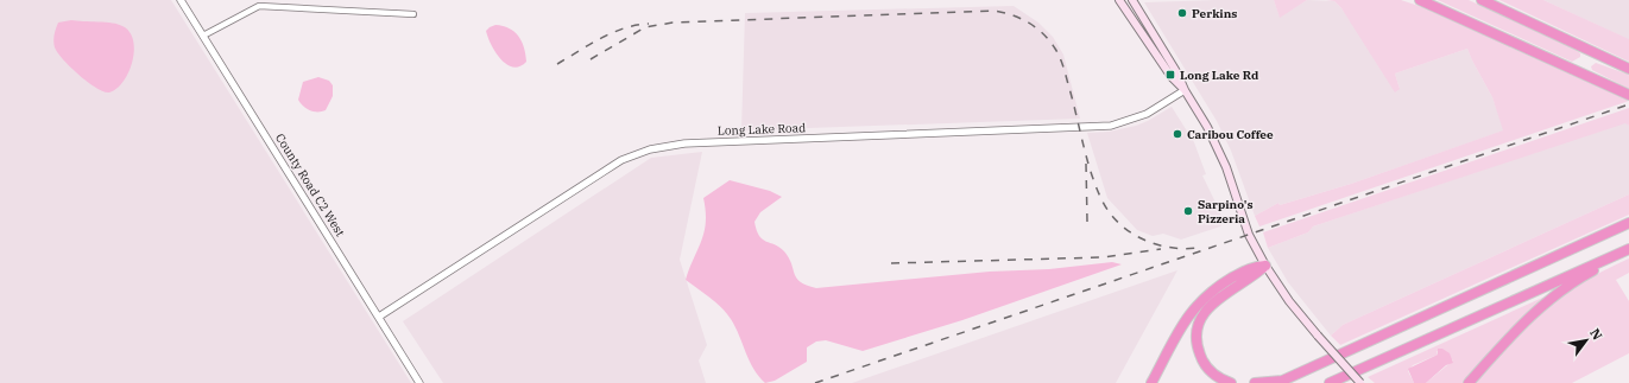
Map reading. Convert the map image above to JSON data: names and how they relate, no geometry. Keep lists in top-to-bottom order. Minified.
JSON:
{"streets":{"street":["Long Lake Road","County Road C2 West"]},"crossings":[["Long Lake Road","County Road C2 West"]],"places":{"other":["Perkins","Caribou Coffee","Sarpino's Pizzeria"],"transit":["Long Lake Rd"]},"north":"top right"}
